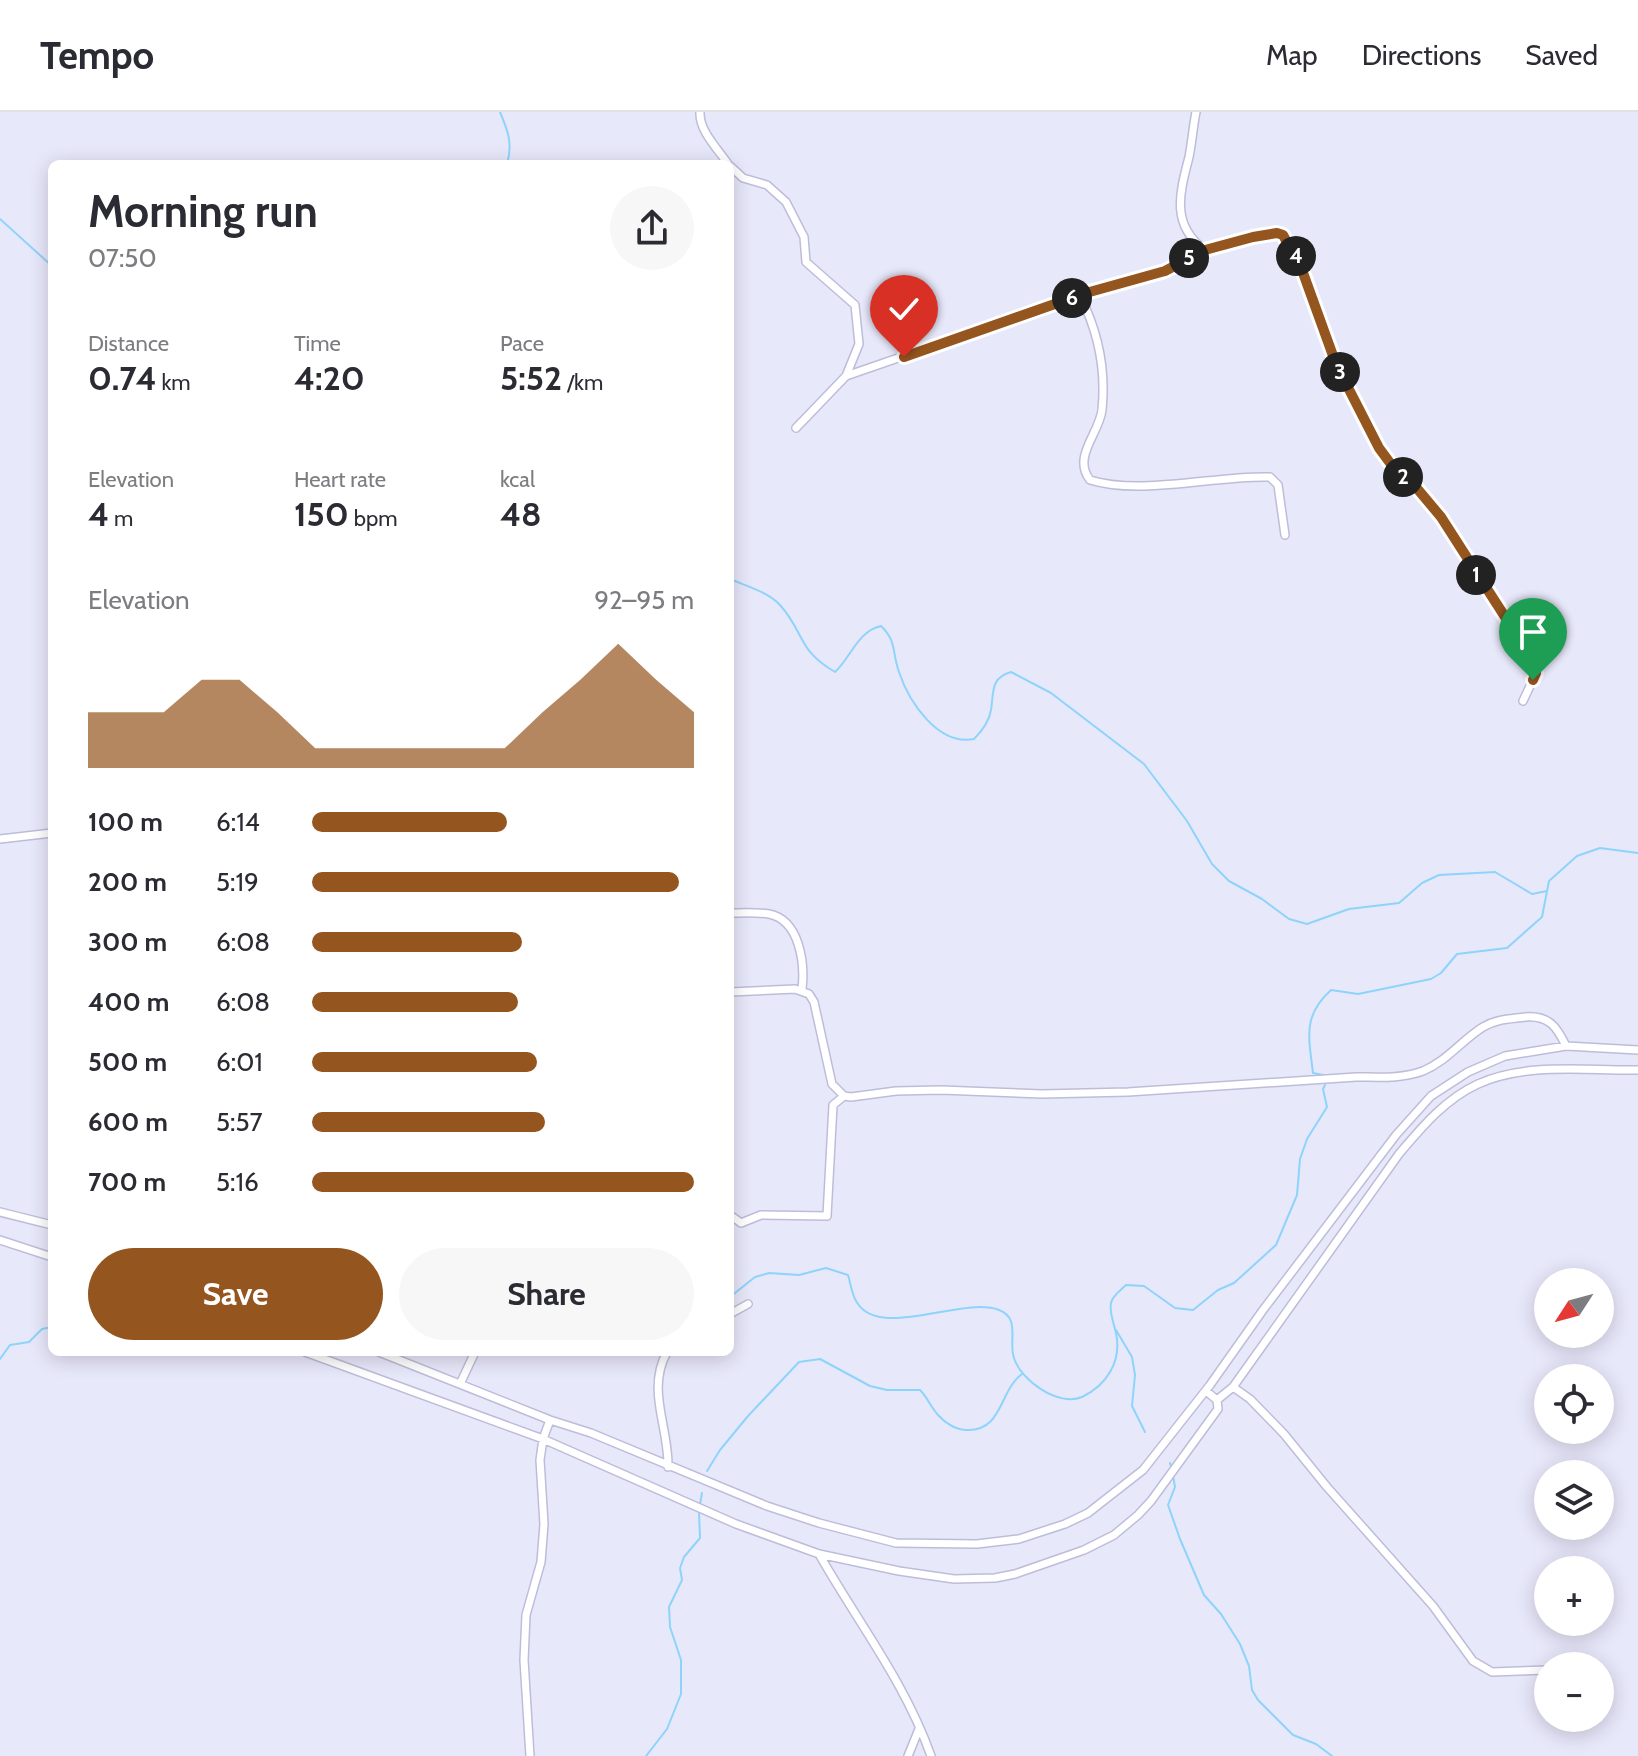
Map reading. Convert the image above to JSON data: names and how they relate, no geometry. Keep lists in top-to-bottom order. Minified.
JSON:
{"north":"bottom left","page":{"header":"Tempo","nav":["Map","Directions","Saved"],"heading":["Morning run","07:50"],"pins":["4","5","6","3","2","1"],"stats":[["Distance","0.74 km"],["Time","4:20"],["Pace","5:52 /km"],["Elevation","4 m"],["Heart rate","150 bpm"],["kcal","48"]],"chart":["Elevation","92–95 m"],"list":[{"name":"100 m","note":"6:14"},{"name":"200 m","note":"5:19"},{"name":"300 m","note":"6:08"},{"name":"400 m","note":"6:08"},{"name":"500 m","note":"6:01"},{"name":"600 m","note":"5:57"},{"name":"700 m","note":"5:16"}],"buttons":["Save","Share"],"map_buttons":["+","−"]}}
